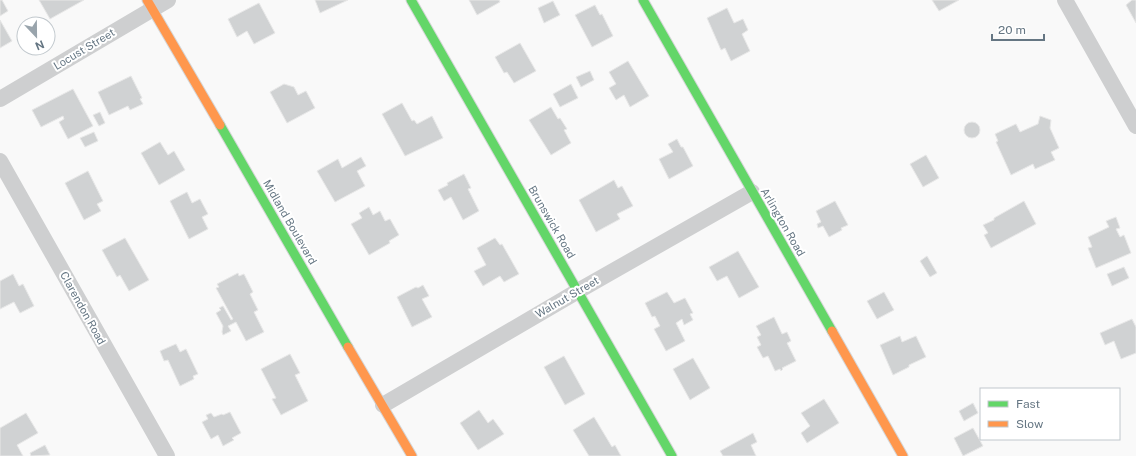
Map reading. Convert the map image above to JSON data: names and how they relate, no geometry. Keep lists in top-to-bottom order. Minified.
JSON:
{"streets":{"street":["Locust Street","Midland Boulevard","Brunswick Road","Arlington Road","Walnut Street","Clarendon Road"]},"crossings":[["Locust Street","Midland Boulevard"],["Midland Boulevard","Walnut Street"],["Brunswick Road","Walnut Street"],["Arlington Road","Walnut Street"]],"legend":["Fast","Slow"],"scale_bar":"20 m","north":"bottom"}
